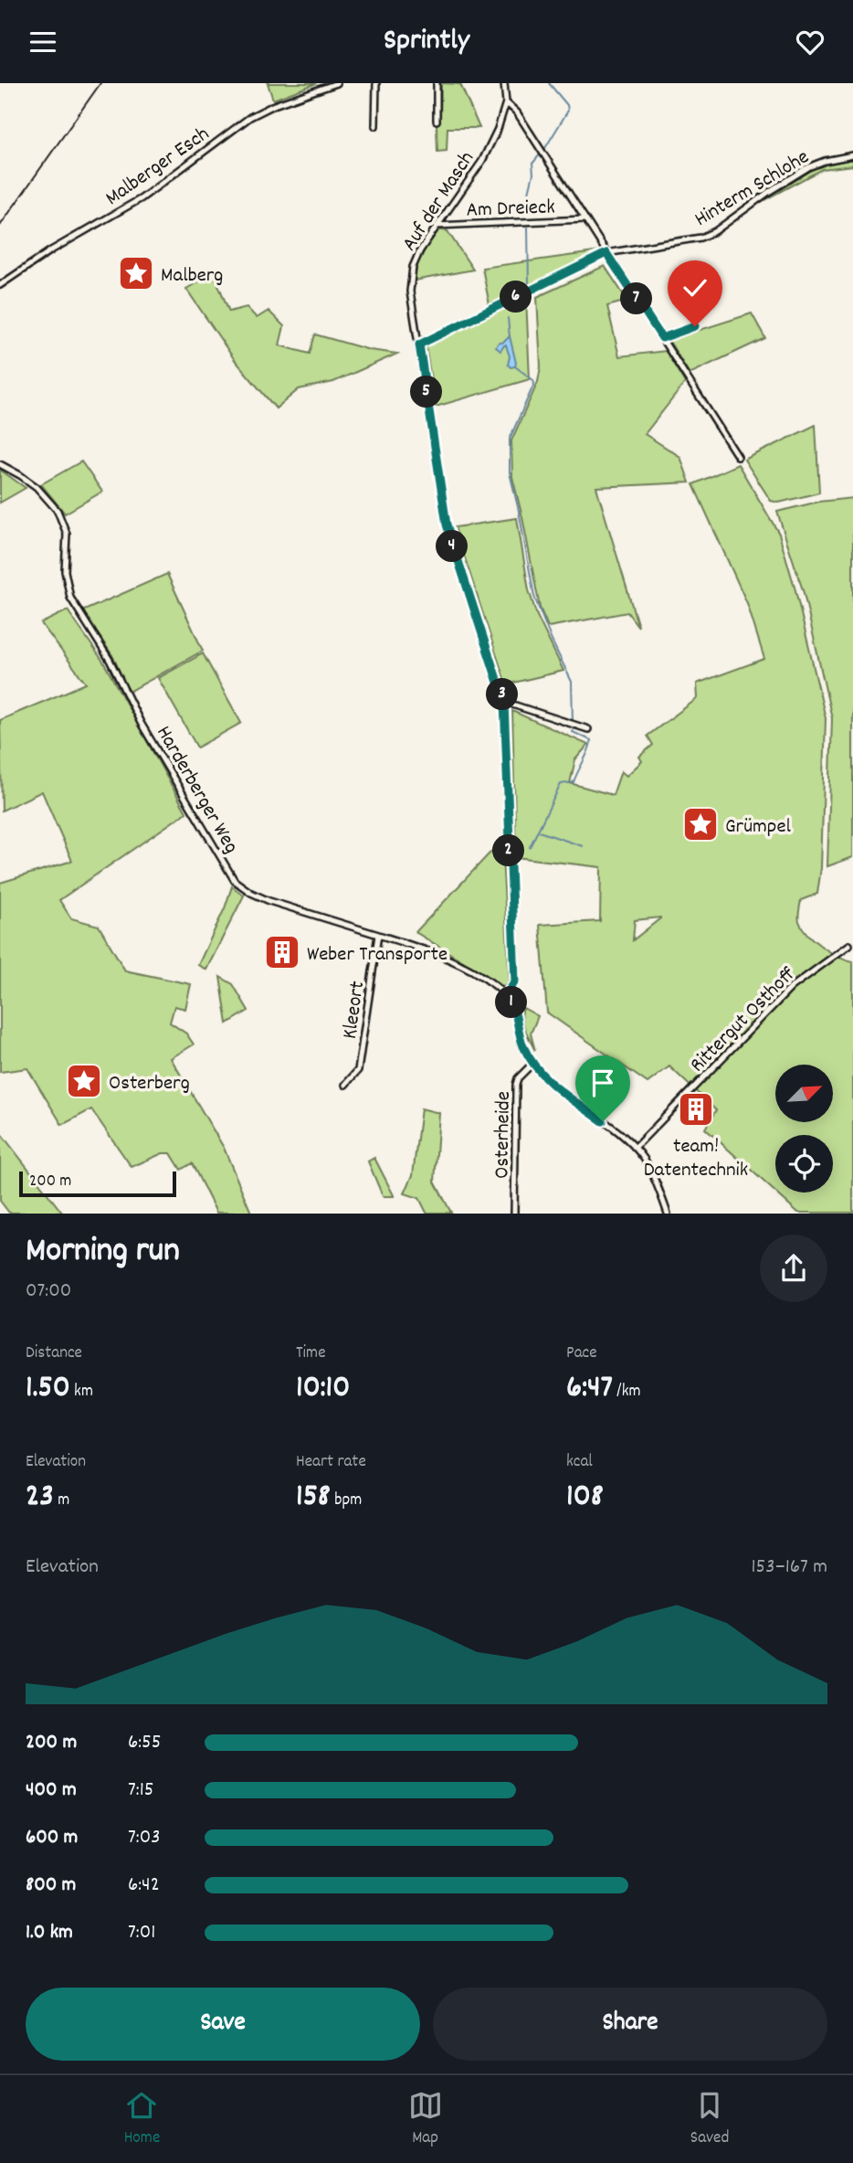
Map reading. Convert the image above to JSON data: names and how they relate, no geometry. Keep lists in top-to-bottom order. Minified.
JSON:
{"streets":{"street":["Malberger Esch","Hinterm Schlohe","Auf der Masch","Am Dreieck","Harderberger Weg","Kleeort","Rittergut Osthoff","Osterheide"]},"crossings":[["Hinterm Schlohe","Auf der Masch"],["Auf der Masch","Am Dreieck"],["Auf der Masch","Harderberger Weg"],["Harderberger Weg","Kleeort"]],"places":{"place":["Malberg","Grümpel","Osterberg"],"building":["Weber Transporte","team! Datentechnik"]},"scale_bar":"200 m","north":"top right","page":{"header":"Sprintly","pins":["6","7","5","4","3","2","1"],"scale":"200 m","heading":["Morning run","07:00"],"stats":[["Distance","1.50 km"],["Time","10:10"],["Pace","6:47 /km"],["Elevation","23 m"],["Heart rate","158 bpm"],["kcal","108"]],"chart":["Elevation","153–167 m"],"list":[{"name":"200 m","note":"6:55"},{"name":"400 m","note":"7:15"},{"name":"600 m","note":"7:03"},{"name":"800 m","note":"6:42"},{"name":"1.0 km","note":"7:01"}],"buttons":["Save","Share"],"tabs":["Home","Map","Saved"]}}
